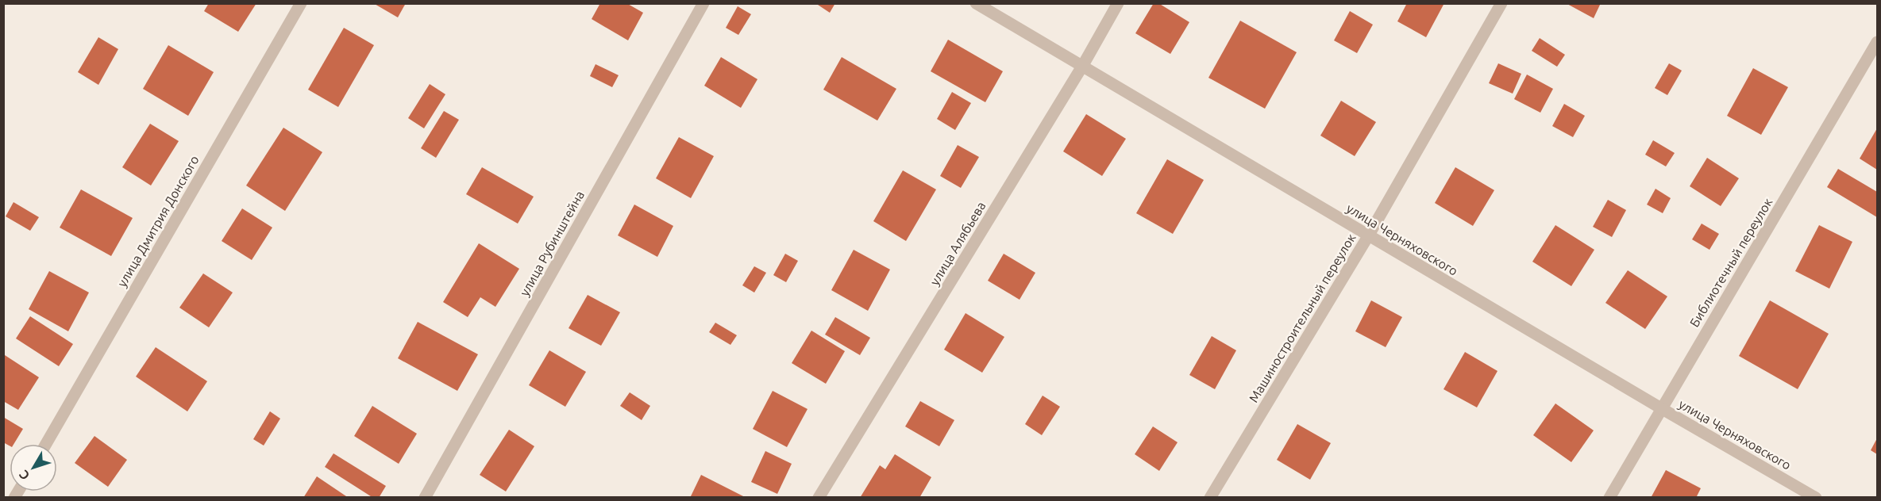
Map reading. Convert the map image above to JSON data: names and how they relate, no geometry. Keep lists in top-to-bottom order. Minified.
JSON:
{"streets":{"street":["улица Дмитрия Донского","улица Черняховского","улица Рубинштейна","улица Алябьева","Библиотечный переулок","Машиностроительный переулок"]},"crossings":[["улица Черняховского","улица Алябьева"],["улица Черняховского","Библиотечный переулок"],["улица Черняховского","Машиностроительный переулок"]],"north":"bottom left"}
